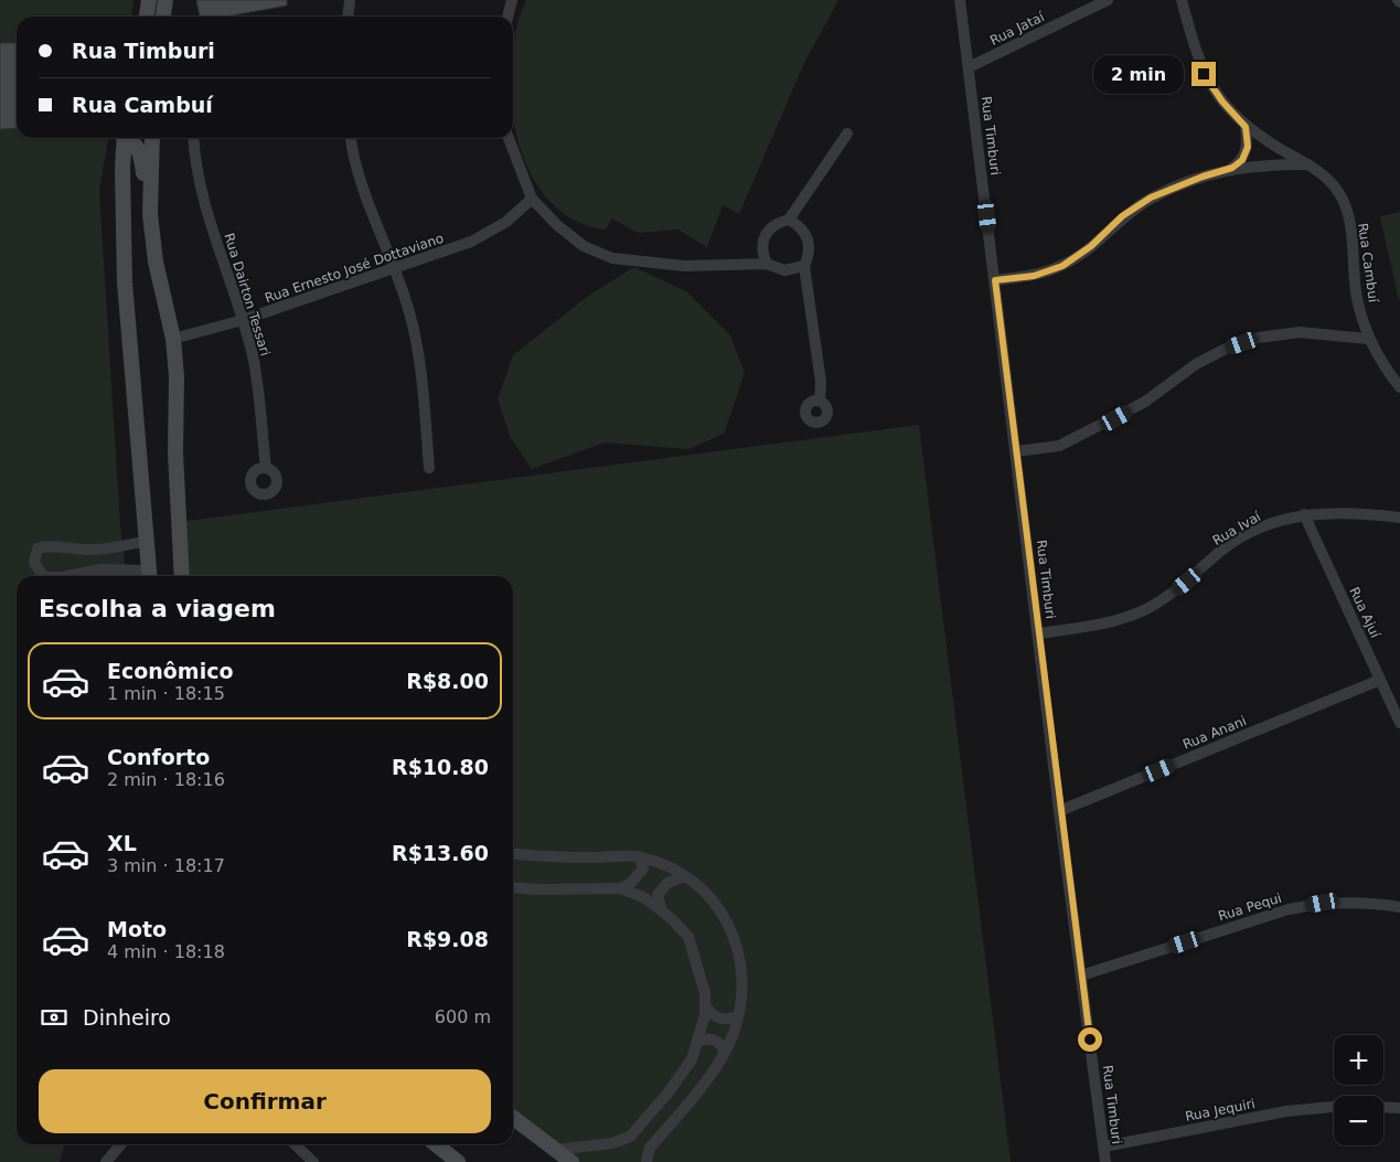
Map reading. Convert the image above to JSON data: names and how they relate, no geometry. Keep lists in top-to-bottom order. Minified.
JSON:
{"streets":{"street":["Rua Jataí","Rua Timburi","Rua Cambuí","Rua Ernesto José Dottaviano","Rua Dairton Tessari","Rua Ivaí","Rua Ajuí","Rua Anani","Rua Pequi","Rua Jequiri"]},"crossings":[["Rua Jataí","Rua Timburi"],["Rua Timburi","Rua Ivaí"],["Rua Timburi","Rua Anani"],["Rua Timburi","Rua Pequi"],["Rua Timburi","Rua Jequiri"],["Rua Ernesto José Dottaviano","Rua Dairton Tessari"],["Rua Ivaí","Rua Ajuí"],["Rua Ajuí","Rua Anani"]],"page":{"banner":["Rua Timburi","Rua Cambuí"],"bubble":"2 min","heading":"Escolha a viagem","list":[{"name":"Econômico","note":"1 min · 18:15","value":"R$8.00"},{"name":"Conforto","note":"2 min · 18:16","value":"R$10.80"},{"name":"XL","note":"3 min · 18:17","value":"R$13.60"},{"name":"Moto","note":"4 min · 18:18","value":"R$9.08"}],"pay":["Dinheiro","600 m"],"map_buttons":["+","−"],"buttons":"Confirmar"}}
